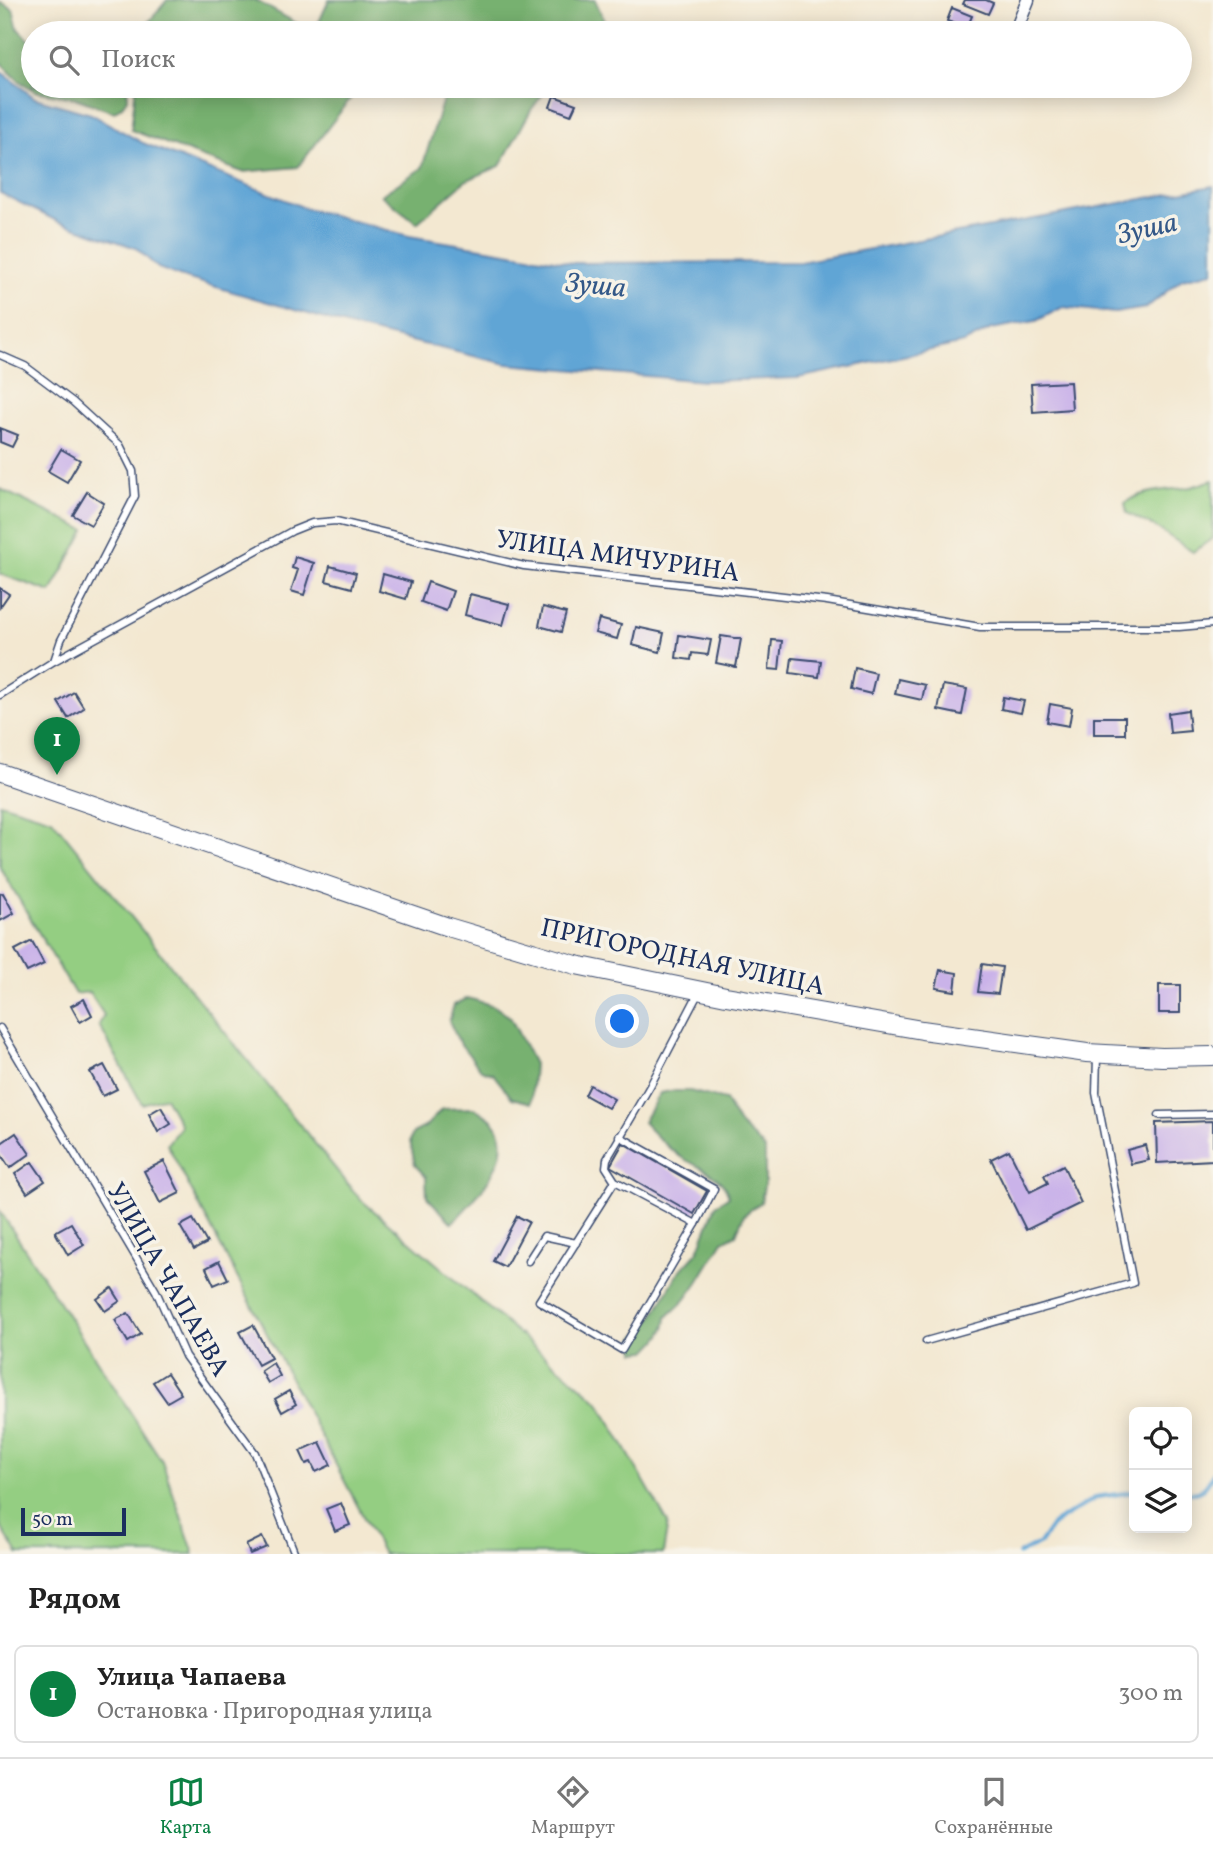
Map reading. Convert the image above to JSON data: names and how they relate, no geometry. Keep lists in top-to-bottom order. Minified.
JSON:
{"streets":{"street":["ПРИГОРОДНАЯ УЛИЦА"],"lane":["УЛИЦА МИЧУРИНА","УЛИЦА ЧАПАЕВА"]},"water":["Зуша"],"scale_bar":"50 m","page":{"search":"Поиск","pins":"1","scale":"50 m","heading":"Рядом","list":[{"mark":"1","name":"Улица Чапаева","note":"Остановка · Пригородная улица","value":"300 m"}],"nav":["Карта","Маршрут","Сохранённые"]}}
